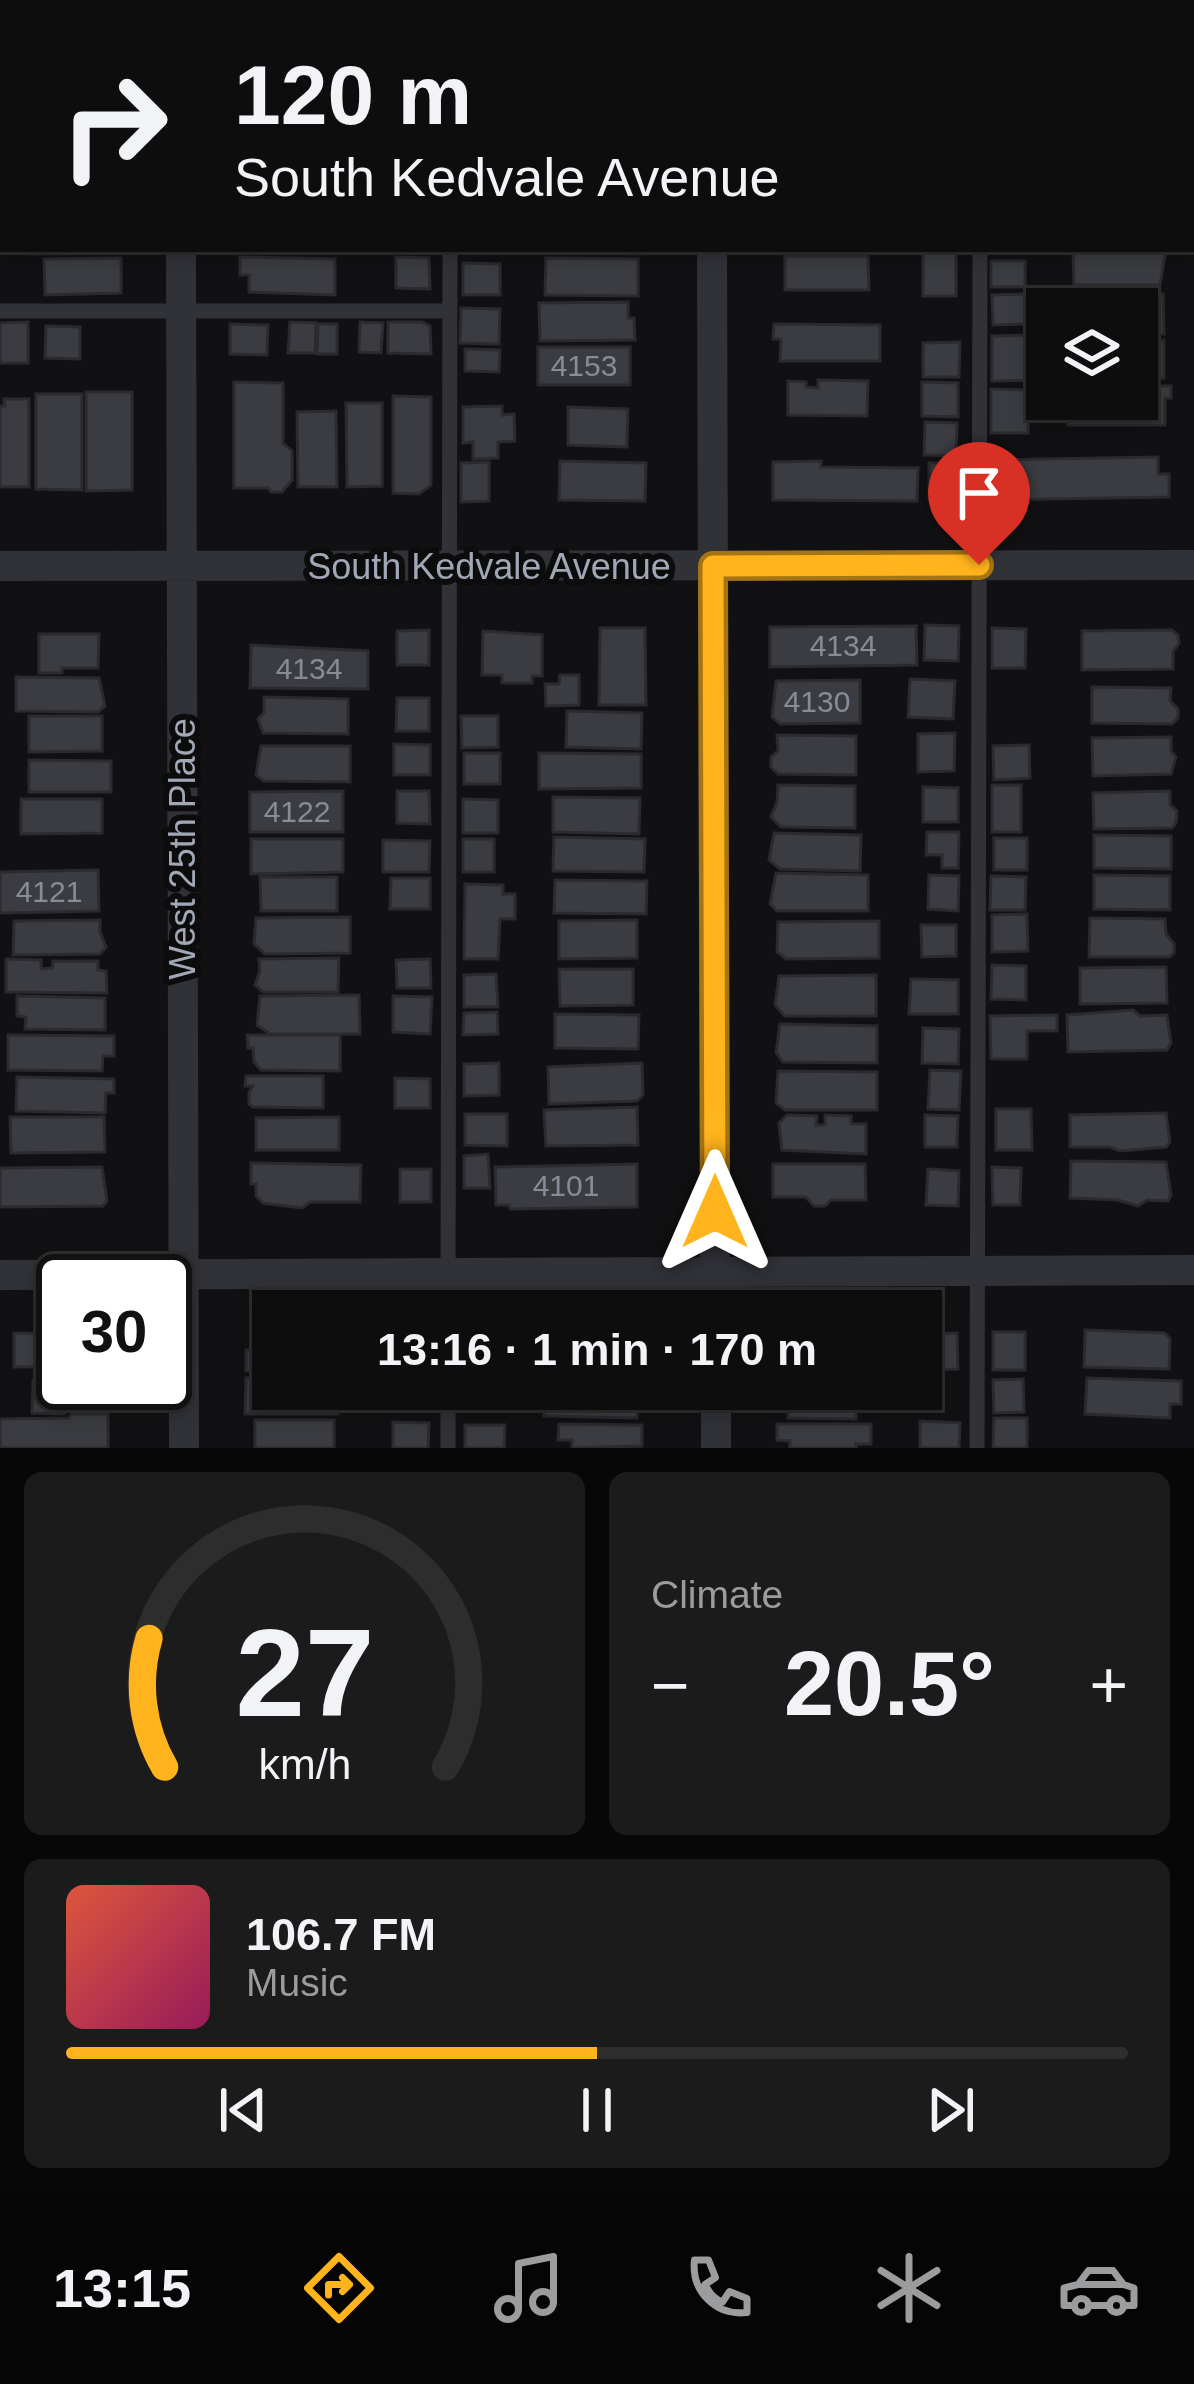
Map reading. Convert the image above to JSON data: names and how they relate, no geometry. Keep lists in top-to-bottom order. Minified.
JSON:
{"streets":{"street":["South Kedvale Avenue","West 25th Place"]},"crossings":[["South Kedvale Avenue","West 25th Place"]],"house_numbers":["4153","4134","4134","4130","4122","4121","4101"],"page":{"turn":["120 m","South Kedvale Avenue"],"limit":"30","trip":"13:16 · 1 min · 170 m","tile":"Climate","heat":["−","20.5°","+"],"song":["106.7 FM","Music"],"tabs":"13:15","gauge":["27","km/h"]}}
